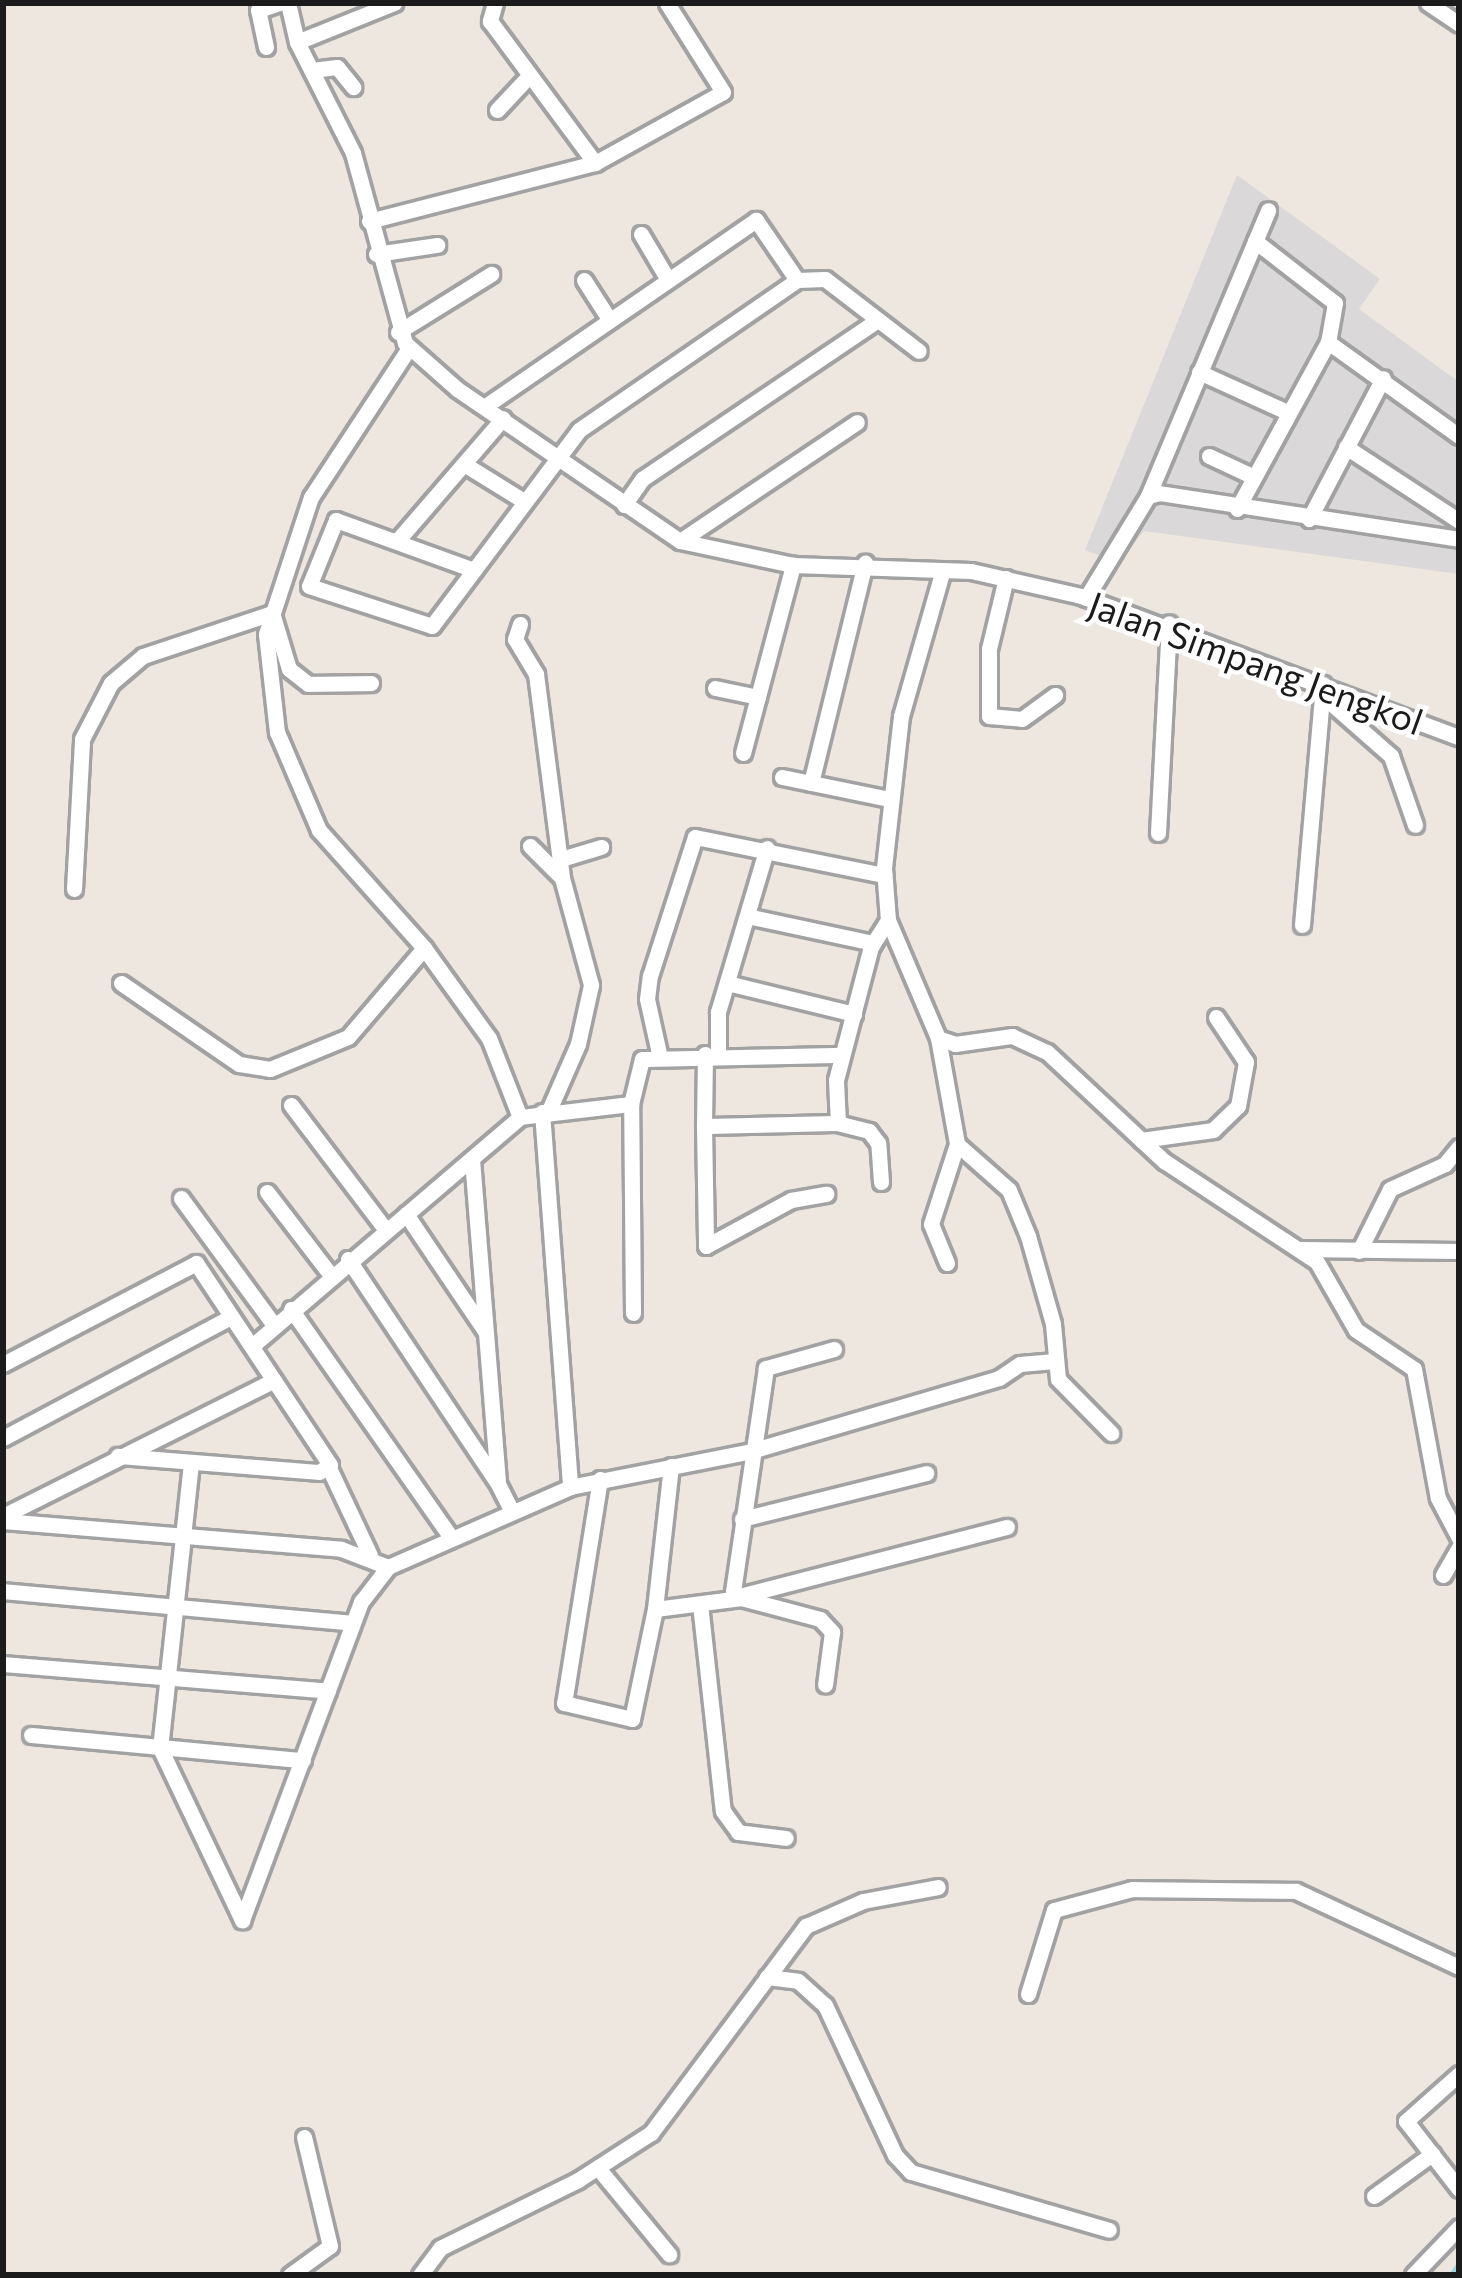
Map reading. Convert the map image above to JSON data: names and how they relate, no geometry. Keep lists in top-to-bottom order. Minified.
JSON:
{"streets":{"street":["Jalan Simpang Jengkol"]}}
